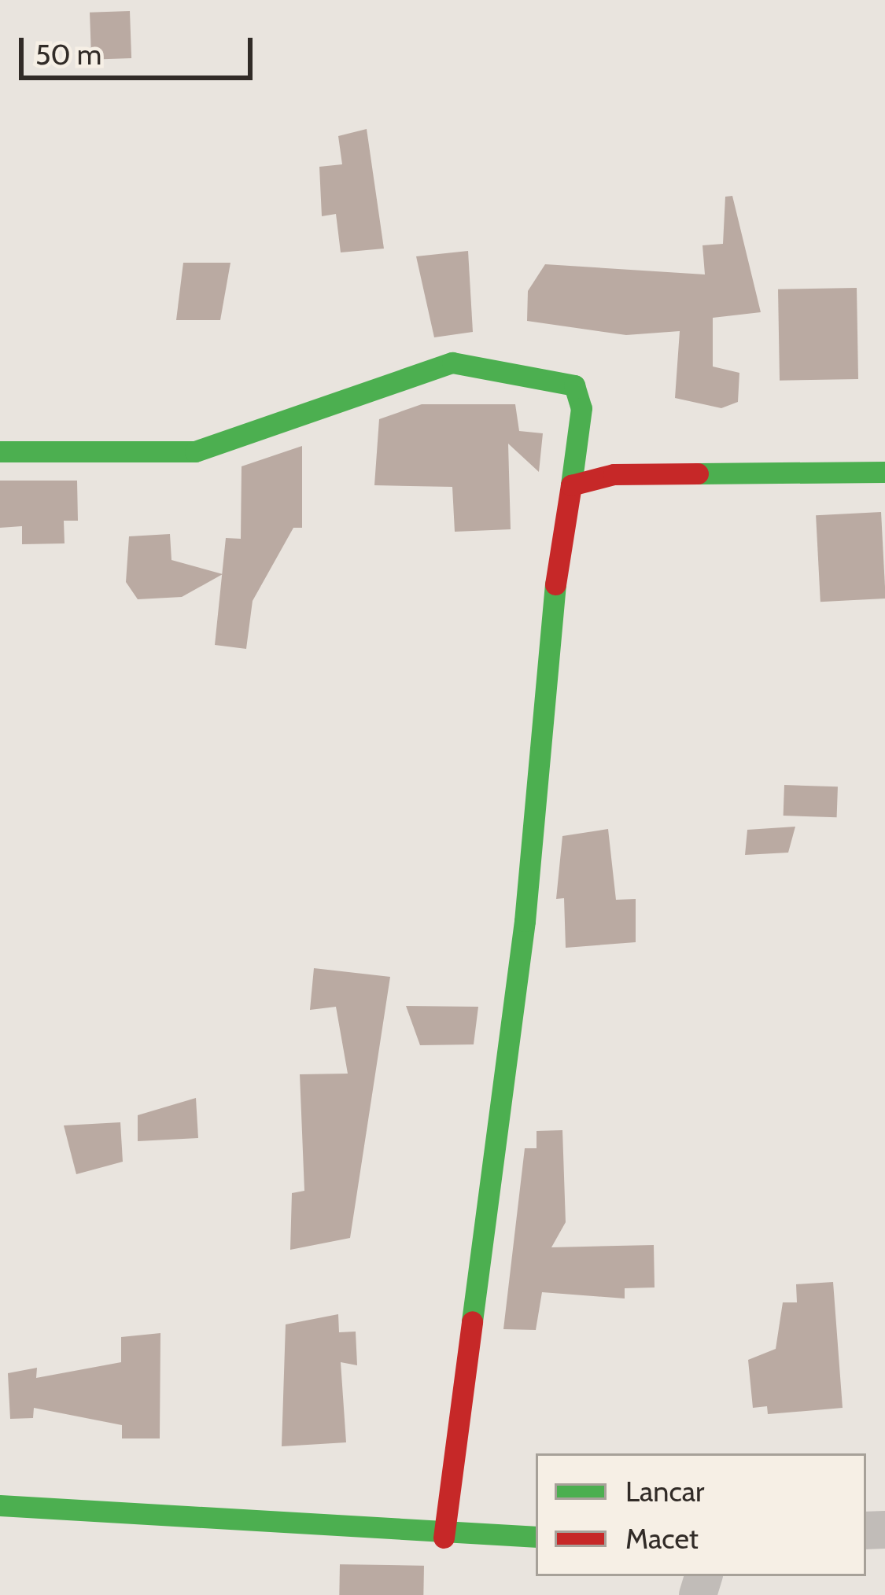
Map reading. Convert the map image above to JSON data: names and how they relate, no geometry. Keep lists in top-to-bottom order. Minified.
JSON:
{"legend":["Lancar","Macet"],"scale_bar":"50 m"}
